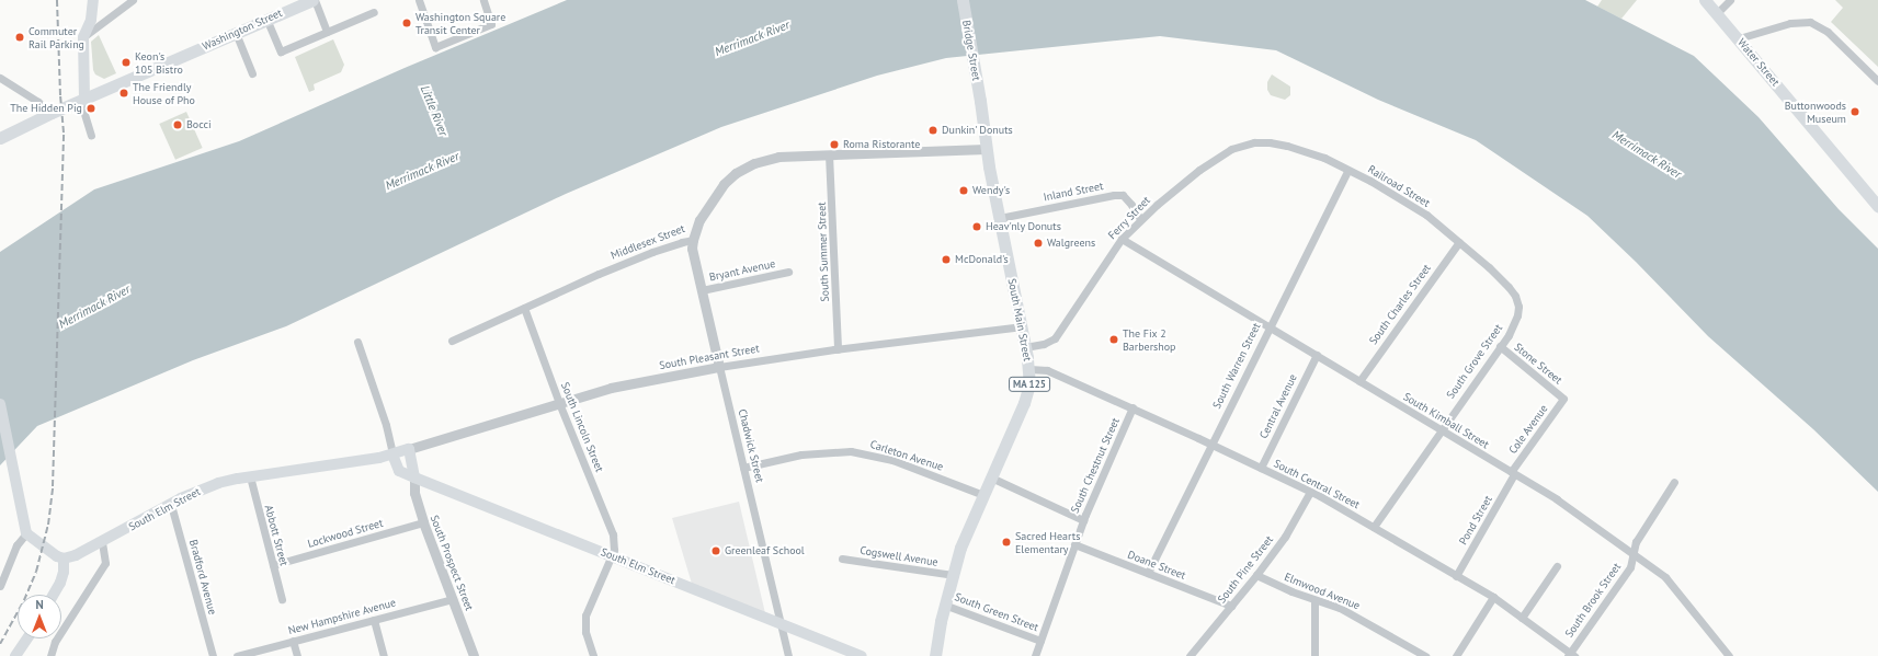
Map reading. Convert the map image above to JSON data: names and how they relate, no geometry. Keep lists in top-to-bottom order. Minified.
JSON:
{"streets":{"main road":["Washington Street","Bridge Street","Water Street","South Main Street","MA 125","South Elm Street"],"street":["Railroad Street","Inland Street","Ferry Street","Middlesex Street","South Summer Street","Bryant Avenue","South Charles Street","South Pleasant Street","South Grove Street","Stone Street","South Warren Street","Central Avenue","South Kimball Street","South Lincoln Street","Cole Avenue","Chadwick Street","Carleton Avenue","South Chestnut Street","South Central Street","Pond Street","Lockwood Street","Abbott Street","Cogswell Avenue","South Prospect Street","Doane Street","South Pine Street","Bradford Avenue","Elmwood Avenue","South Brook Street","South Green Street","New Hampshire Avenue"]},"crossings":[["Bridge Street","South Main Street"],["Railroad Street","Ferry Street"],["Railroad Street","South Charles Street"],["Railroad Street","South Grove Street"],["Railroad Street","South Warren Street"],["Inland Street","Ferry Street"],["Inland Street","South Main Street"],["Ferry Street","South Main Street"],["Ferry Street","South Kimball Street"],["Middlesex Street","South Summer Street"],["Middlesex Street","South Main Street"],["Middlesex Street","South Lincoln Street"],["Middlesex Street","Chadwick Street"],["South Summer Street","South Pleasant Street"],["Bryant Avenue","Chadwick Street"],["South Charles Street","South Kimball Street"],["South Main Street","South Pleasant Street"],["South Main Street","Carleton Avenue"],["South Main Street","South Central Street"],["South Main Street","Cogswell Avenue"],["South Main Street","South Green Street"],["South Pleasant Street","South Lincoln Street"],["South Pleasant Street","Chadwick Street"],["South Pleasant Street","South Elm Street"],["South Grove Street","Stone Street"],["South Grove Street","South Kimball Street"],["South Grove Street","South Central Street"],["Stone Street","Cole Avenue"],["South Warren Street","South Kimball Street"],["South Warren Street","South Central Street"],["South Warren Street","Doane Street"],["Central Avenue","South Kimball Street"],["Central Avenue","South Central Street"],["South Kimball Street","Cole Avenue"],["South Kimball Street","Pond Street"],["South Kimball Street","South Brook Street"],["South Lincoln Street","South Elm Street"],["Cole Avenue","Pond Street"],["Chadwick Street","Carleton Avenue"],["Chadwick Street","South Elm Street"],["South Chestnut Street","South Central Street"],["South Chestnut Street","Doane Street"],["South Chestnut Street","South Green Street"],["South Central Street","Pond Street"],["South Central Street","South Pine Street"],["South Central Street","South Brook Street"],["South Elm Street","Abbott Street"],["South Elm Street","South Prospect Street"],["South Elm Street","Bradford Avenue"],["Lockwood Street","Abbott Street"],["Lockwood Street","South Prospect Street"],["South Prospect Street","New Hampshire Avenue"],["Doane Street","South Pine Street"],["South Pine Street","Elmwood Avenue"]],"water":["Merrimack River","Little River"],"places":["Washington Square Transit Center","Commuter Rail Parking","Keon's 105 Bistro","The Friendly House of Pho","The Hidden Pig","Buttonwoods Museum","Bocci","Dunkin' Donuts","Roma Ristorante","Wendy's","Heav'nly Donuts","Walgreens","McDonald's","The Fix 2 Barbershop","Sacred Hearts Elementary","Greenleaf School"],"north":"top"}
